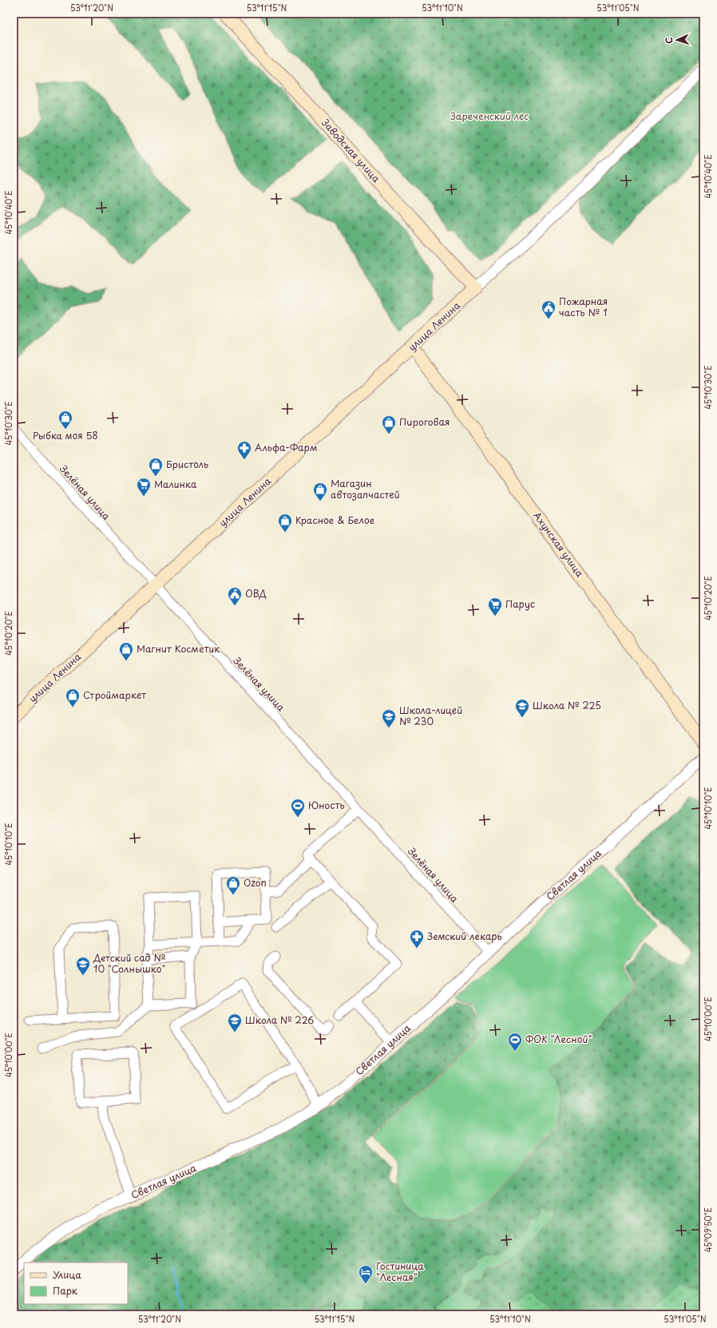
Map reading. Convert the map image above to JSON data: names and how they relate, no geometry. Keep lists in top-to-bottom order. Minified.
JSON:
{"streets":{"main road":["Заводская улица","улица Ленина","Ахунская улица"],"street":["Зелёная улица","Светлая улица"]},"crossings":[["Заводская улица","улица Ленина"],["улица Ленина","Зелёная улица"],["улица Ленина","Ахунская улица"],["Зелёная улица","Светлая улица"]],"parks":["Зареченский лес"],"places":{"public building":["Пожарная часть № 1","ОВД"],"shop":["Рыбка моя 58","Пироговая","Бристоль","Магазин автозапчастей","Красное & Белое","Магнит Косметик","Строймаркет","Ozon"],"pharmacy":["Альфа-Фарм","Земский лекарь"],"supermarket":["Малинка","Парус"],"school or university":["Школа № 225","Школа-лицей № 230","Детский сад № 10 \"Солнышко\"","Школа № 226"],"sports":["Юность","ФОК \"Лесной\""],"hotel":["Гостиница \"Лесная\""]},"legend":["Улица","Парк"],"north":"left","coordinates":["53°11'20\"N","53°11'15\"N","53°11'10\"N","53°11'05\"N","45°10'40\"E","45°10'30\"E","45°10'20\"E","45°10'10\"E","45°10'00\"E","45°09'50\"E"]}
